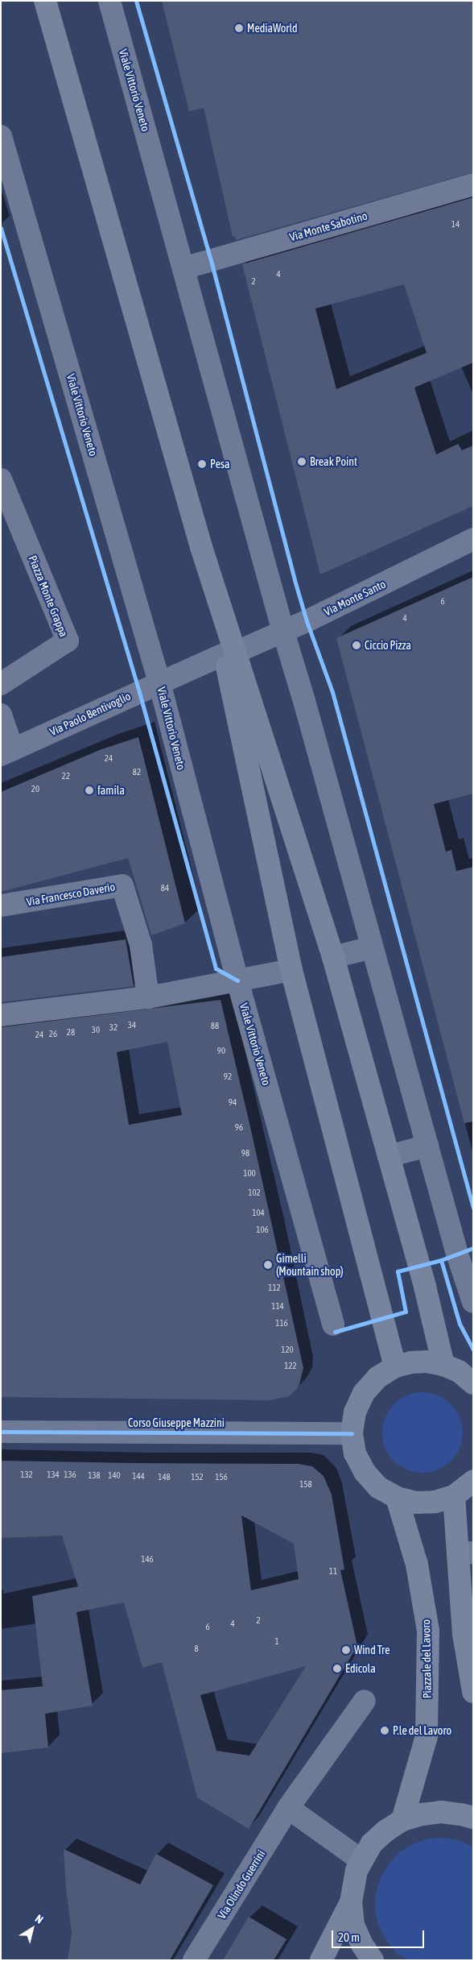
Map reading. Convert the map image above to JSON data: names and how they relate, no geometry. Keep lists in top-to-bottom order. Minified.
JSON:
{"streets":{"main road":["Piazzale del Lavoro"],"street":["Viale Vittorio Veneto","Via Monte Sabotino","Piazza Monte Grappa","Via Monte Santo","Via Paolo Bentivoglio","Via Francesco Daverio","Corso Giuseppe Mazzini","Via Olindo Guerrini"]},"crossings":[["Viale Vittorio Veneto","Via Monte Sabotino"],["Viale Vittorio Veneto","Via Monte Santo"],["Viale Vittorio Veneto","Via Paolo Bentivoglio"],["Via Monte Santo","Via Paolo Bentivoglio"]],"places":["MediaWorld","Break Point","Pesa","Ciccio Pizza","famila","Gimelli (Mountain shop)","Wind Tre","Edicola","P.le del Lavoro"],"house_numbers":["14","4","2","6","4","24","82","22","20","84","34","88","32","30","28","26","24","90","92","94","96","98","100","102","104","106","112","114","116","120","122","132","134","136","138","140","144","148","152","156","158","146","11","2","4","6","1","8"],"scale_bar":"20 m","north":"top right"}
